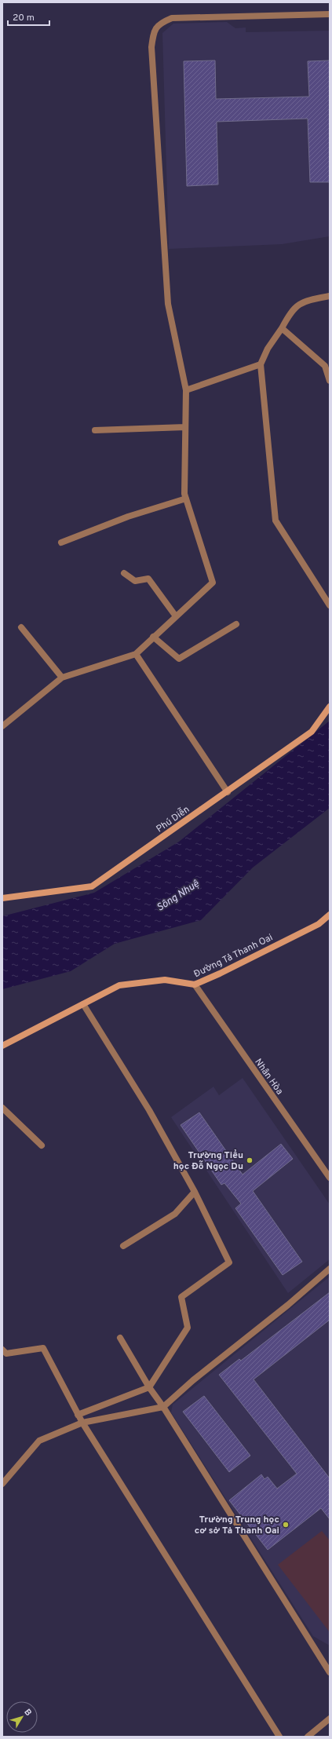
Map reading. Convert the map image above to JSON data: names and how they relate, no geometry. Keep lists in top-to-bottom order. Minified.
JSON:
{"streets":{"street":["Phú Diễn","Đường Tả Thanh Oai","Nhân Hòa"]},"crossings":[["Đường Tả Thanh Oai","Nhân Hòa"]],"water":["Sông Nhuệ"],"places":["Trường Tiểu học Đỗ Ngọc Du","Trường Trung học cơ sở Tả Thanh Oai"],"scale_bar":"20 m","north":"top right"}
